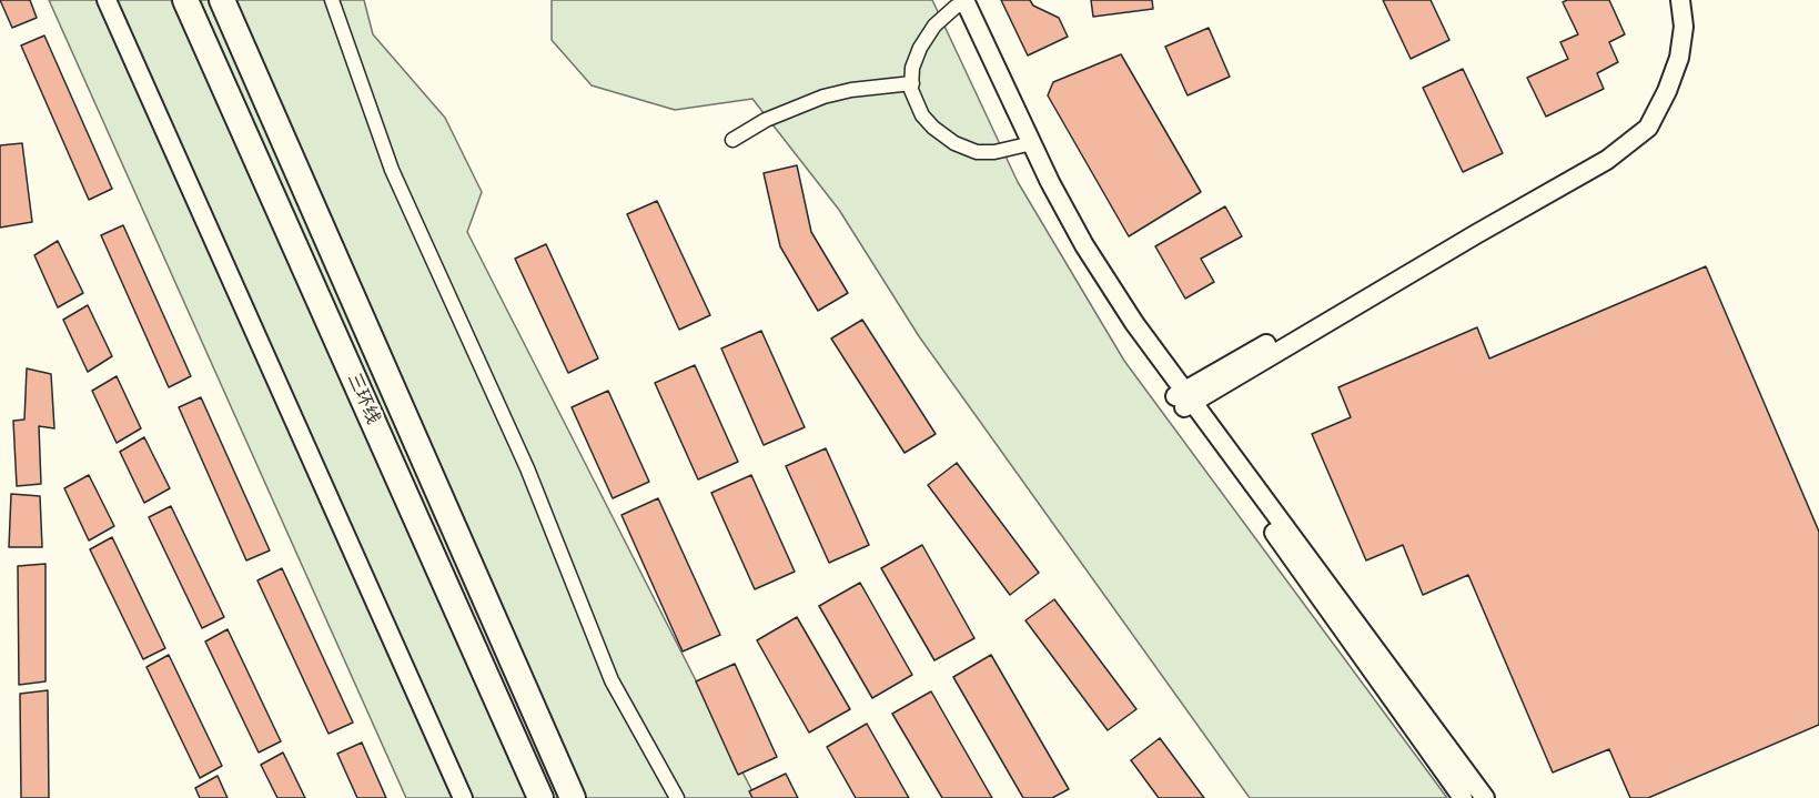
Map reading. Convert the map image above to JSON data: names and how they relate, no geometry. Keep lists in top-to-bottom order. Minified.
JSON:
{"streets":{"highway":["三环线"]}}
